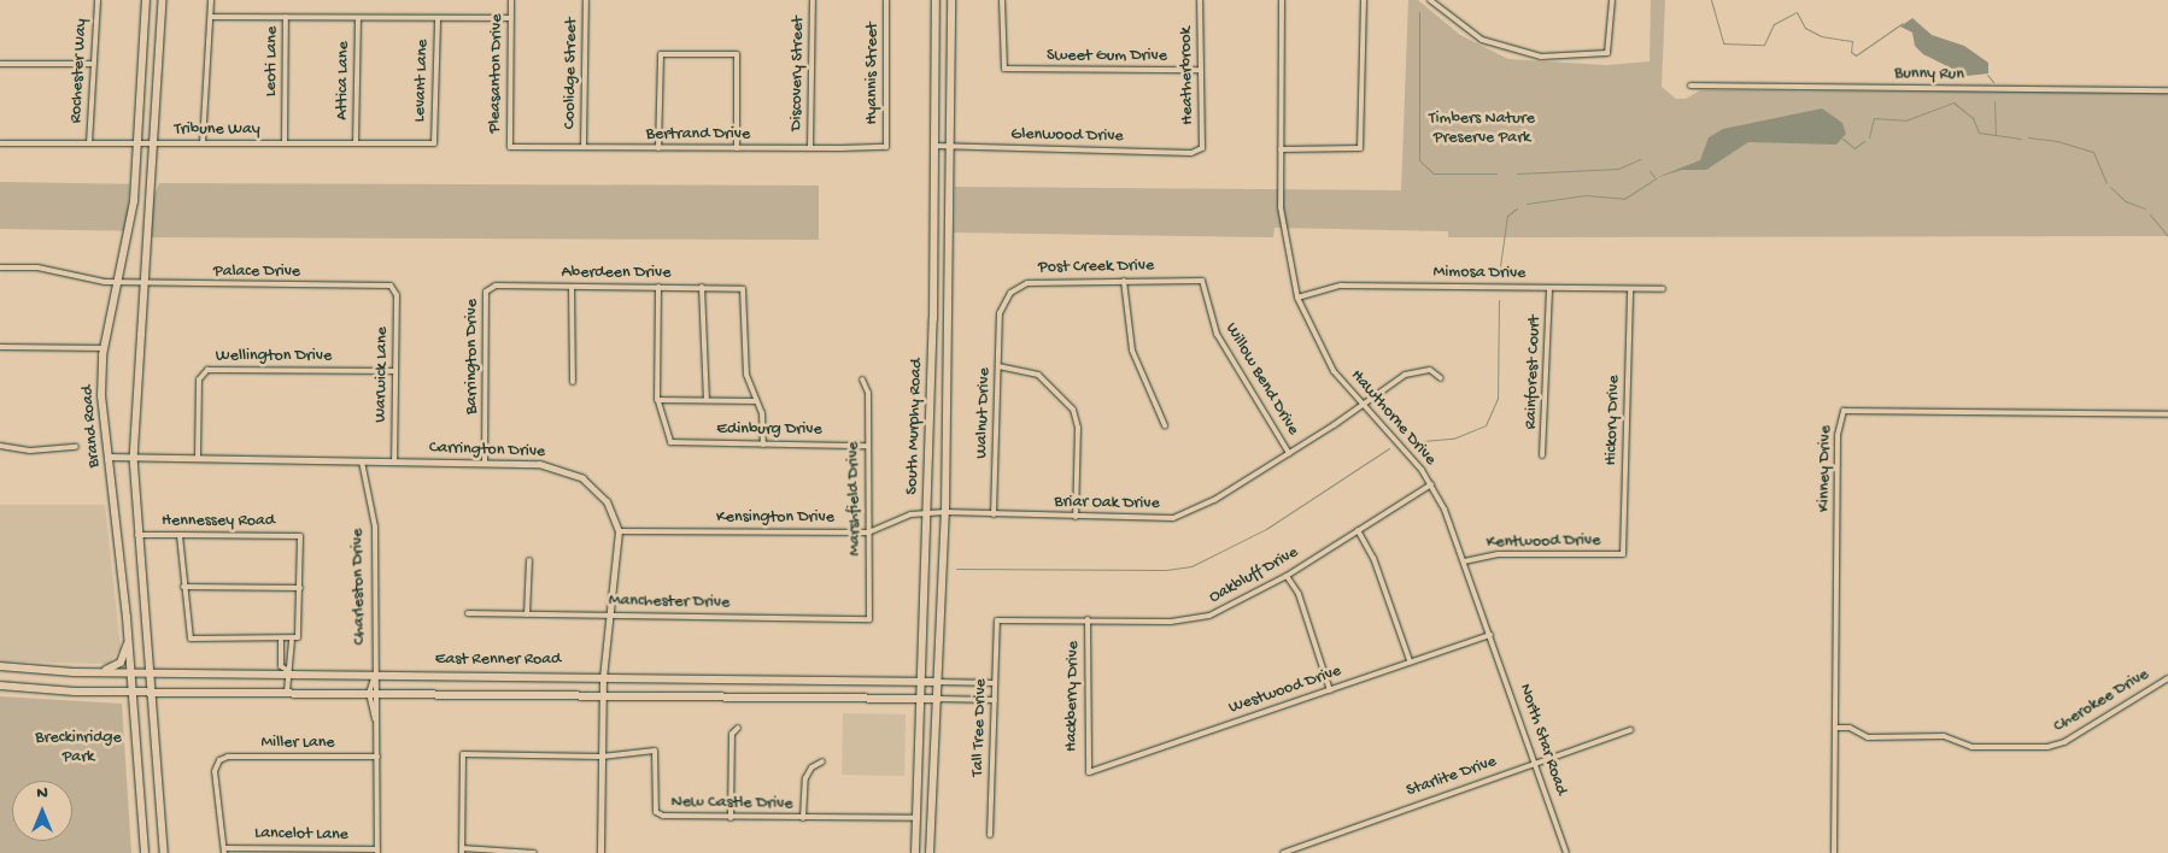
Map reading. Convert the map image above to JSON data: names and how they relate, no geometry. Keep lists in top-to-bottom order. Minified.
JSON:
{"streets":{"main road":["Brand Road","South Murphy Road","East Renner Road"],"street":["Sweet Gum Drive","Leoti Lane","Rochester Way","Pleasanton Drive","Coolidge Street","Discovery Street","Hyannis Street","Bunny Run","Heatherbrook","Attica Lane","Levant Lane","Tribune Way","Bertrand Drive","Glenwood Drive","Post Creek Drive","Palace Drive","Aberdeen Drive","Mimosa Drive","Wellington Drive","Barrington Drive","Rainforest Court","Warwick Lane","Willow Bend Drive","Walnut Drive","Hawthorne Drive","Hickory Drive","Edinburg Drive","Carrington Drive","Kinney Drive","Marshfield Drive","Briar Oak Drive","Kensington Drive","Hennessey Road","Kentwood Drive","Oakbluff Drive","Charleston Drive","Manchester Drive","Westwood Drive","Hackberry Drive","Cherokee Drive","Tall Tree Drive","North Star Road","Miller Lane","Starlite Drive","New Castle Drive","Lancelot Lane"]},"crossings":[["Sweet Gum Drive","Heatherbrook"],["Leoti Lane","Tribune Way"],["Rochester Way","Tribune Way"],["Pleasanton Drive","Bertrand Drive"],["Coolidge Street","Bertrand Drive"],["Discovery Street","Bertrand Drive"],["Hyannis Street","Bertrand Drive"],["Heatherbrook","Glenwood Drive"],["Attica Lane","Tribune Way"],["Levant Lane","Tribune Way"],["Tribune Way","Brand Road"],["Glenwood Drive","South Murphy Road"],["Post Creek Drive","Willow Bend Drive"],["Post Creek Drive","Walnut Drive"],["Palace Drive","Warwick Lane"],["Palace Drive","Brand Road"],["Aberdeen Drive","Barrington Drive"],["Mimosa Drive","Rainforest Court"],["Mimosa Drive","Hawthorne Drive"],["Mimosa Drive","Hickory Drive"],["Wellington Drive","Warwick Lane"],["Wellington Drive","Carrington Drive"],["Barrington Drive","Carrington Drive"],["Warwick Lane","Carrington Drive"],["Willow Bend Drive","Briar Oak Drive"],["Walnut Drive","Briar Oak Drive"],["Hawthorne Drive","Briar Oak Drive"],["Hawthorne Drive","Kentwood Drive"],["Hawthorne Drive","Oakbluff Drive"],["Hawthorne Drive","Westwood Drive"],["Hawthorne Drive","North Star Road"],["Hickory Drive","Kentwood Drive"],["Brand Road","Carrington Drive"],["Brand Road","East Renner Road"],["South Murphy Road","Briar Oak Drive"],["South Murphy Road","Kensington Drive"],["South Murphy Road","East Renner Road"],["South Murphy Road","New Castle Drive"],["Edinburg Drive","Marshfield Drive"],["Carrington Drive","Kensington Drive"],["Carrington Drive","Charleston Drive"],["Carrington Drive","Manchester Drive"],["Carrington Drive","East Renner Road"],["Carrington Drive","New Castle Drive"],["Kinney Drive","Cherokee Drive"],["Marshfield Drive","Kensington Drive"],["Marshfield Drive","Manchester Drive"],["Briar Oak Drive","Kensington Drive"],["Oakbluff Drive","Hackberry Drive"],["Oakbluff Drive","Tall Tree Drive"],["Charleston Drive","East Renner Road"],["Charleston Drive","Miller Lane"],["Charleston Drive","Lancelot Lane"],["East Renner Road","Tall Tree Drive"],["Westwood Drive","Hackberry Drive"],["Westwood Drive","North Star Road"],["North Star Road","Starlite Drive"],["Miller Lane","Lancelot Lane"]],"parks":["Timbers Nature Preserve Park","Breckinridge Park"],"north":"top"}
